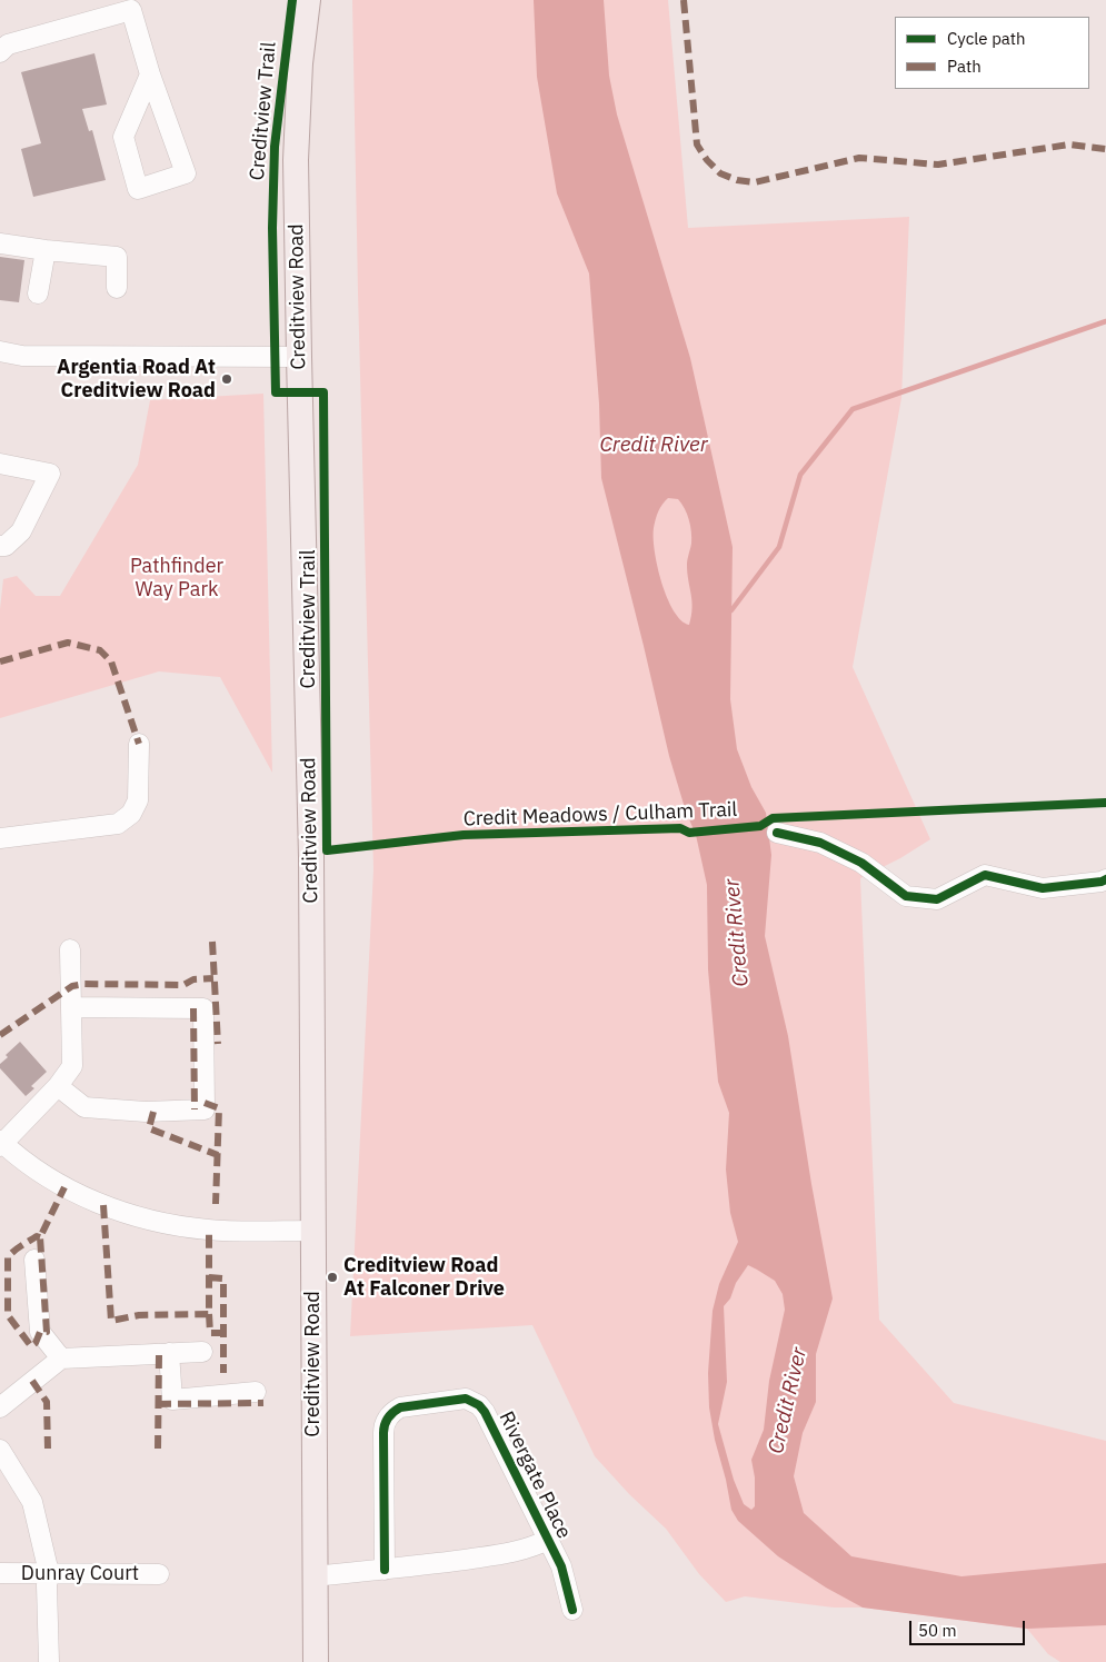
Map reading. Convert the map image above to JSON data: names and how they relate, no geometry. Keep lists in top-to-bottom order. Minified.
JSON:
{"streets":{"main road":["Creditview Road"],"street":["Rivergate Place","Dunray Court"],"cycle path":["Creditview Trail"]},"crossings":[["Creditview Road","Rivergate Place"]],"water":["Credit River"],"parks":["Pathfinder Way Park"],"places":["Argentia Road At Creditview Road","Creditview Road At Falconer Drive"],"legend":["Cycle path","Path"],"scale_bar":"50 m"}
